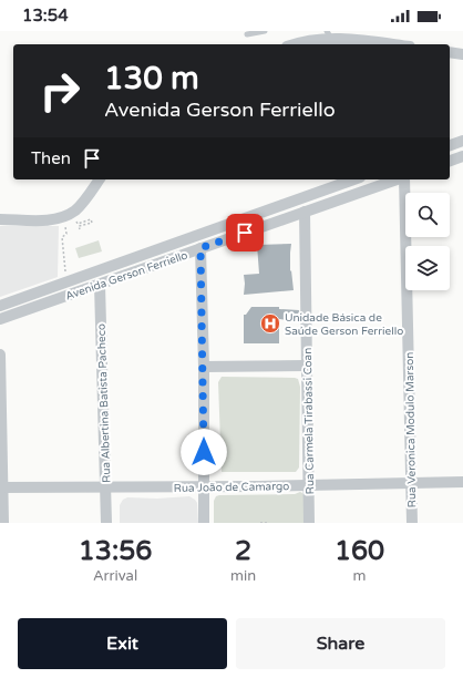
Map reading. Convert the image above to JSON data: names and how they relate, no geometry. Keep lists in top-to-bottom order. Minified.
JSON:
{"streets":{"street":["Avenida Gerson Ferriello","Rua Albertina Batista Pacheco","Rua Carmela Tirabassi Coan","Rua Veronica Modulo Marson","Rua João de Camargo"]},"crossings":[["Avenida Gerson Ferriello","Rua Albertina Batista Pacheco"],["Avenida Gerson Ferriello","Rua Carmela Tirabassi Coan"],["Rua Albertina Batista Pacheco","Rua João de Camargo"],["Rua Carmela Tirabassi Coan","Rua João de Camargo"],["Rua Veronica Modulo Marson","Rua João de Camargo"]],"places":{"hospital":["Unidade Básica de Saúde Gerson Ferriello"]},"page":{"status":"13:54","turn":["130 m","Avenida Gerson Ferriello"],"then":"Then","eta":["13:56","Arrival","2","min","160","m"],"buttons":["Exit","Share"]}}
